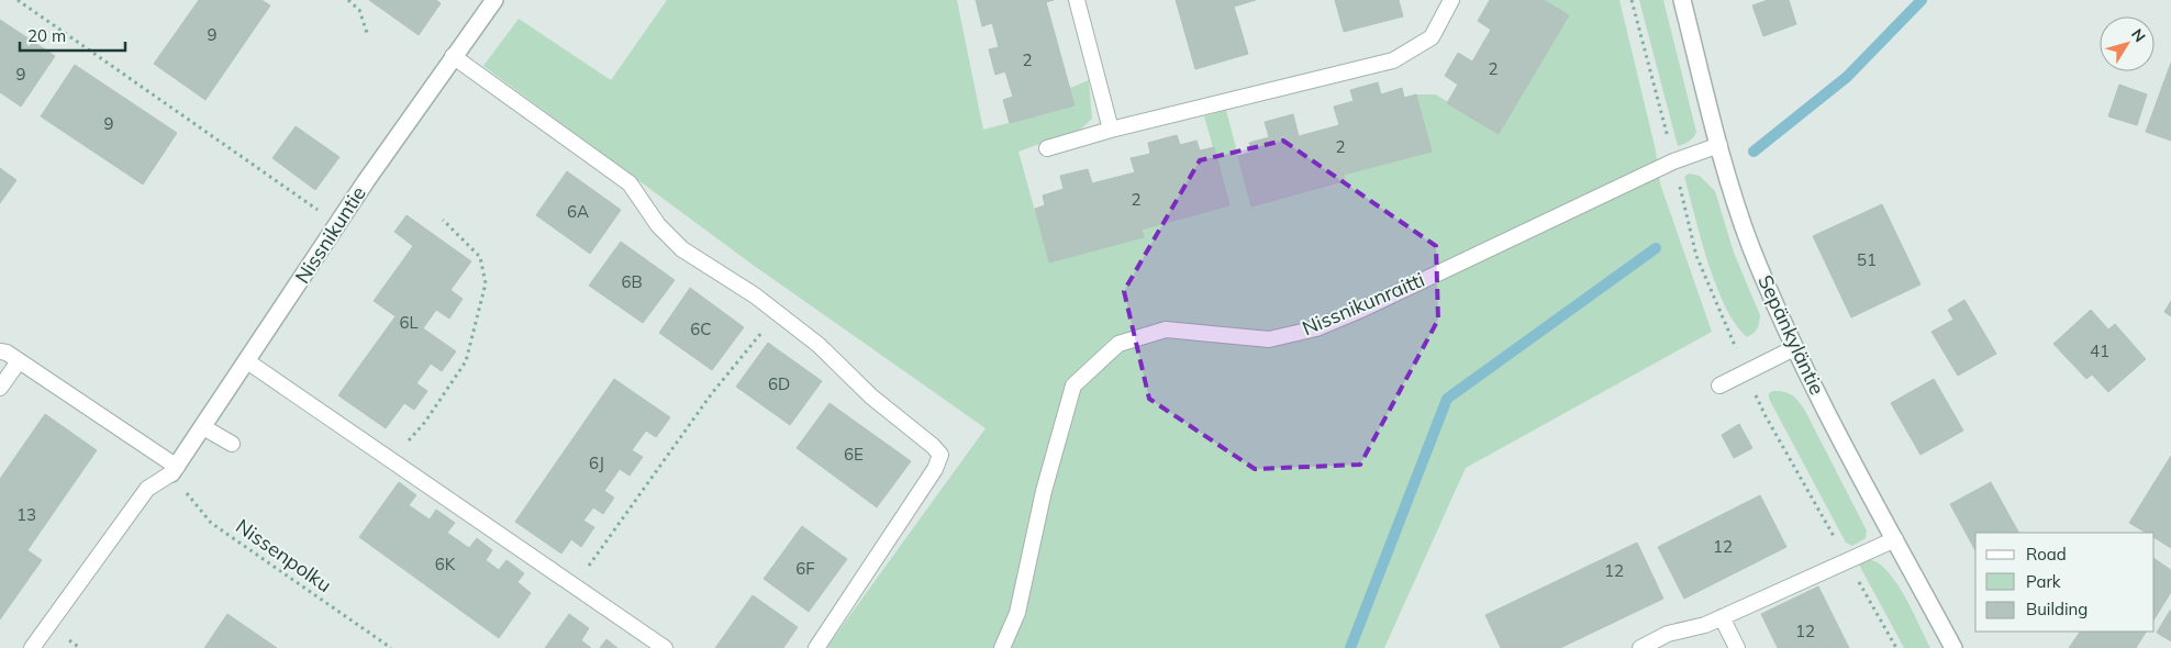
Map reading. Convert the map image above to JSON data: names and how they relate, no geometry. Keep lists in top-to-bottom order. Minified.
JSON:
{"streets":{"street":["Nissnikuntie","Sepänkyläntie"],"lane":["Nissnikunraitti"],"path":["Nissenpolku"]},"crossings":[["Nissnikuntie","Nissenpolku"],["Nissnikunraitti","Sepänkyläntie"]],"house_numbers":["9","2","2","9","9","2","2","6A","51","6B","6L","6C","41","6D","6E","6J","13","12","6K","6F","12","12"],"legend":["Road","Park","Building"],"scale_bar":"20 m","north":"top right"}
